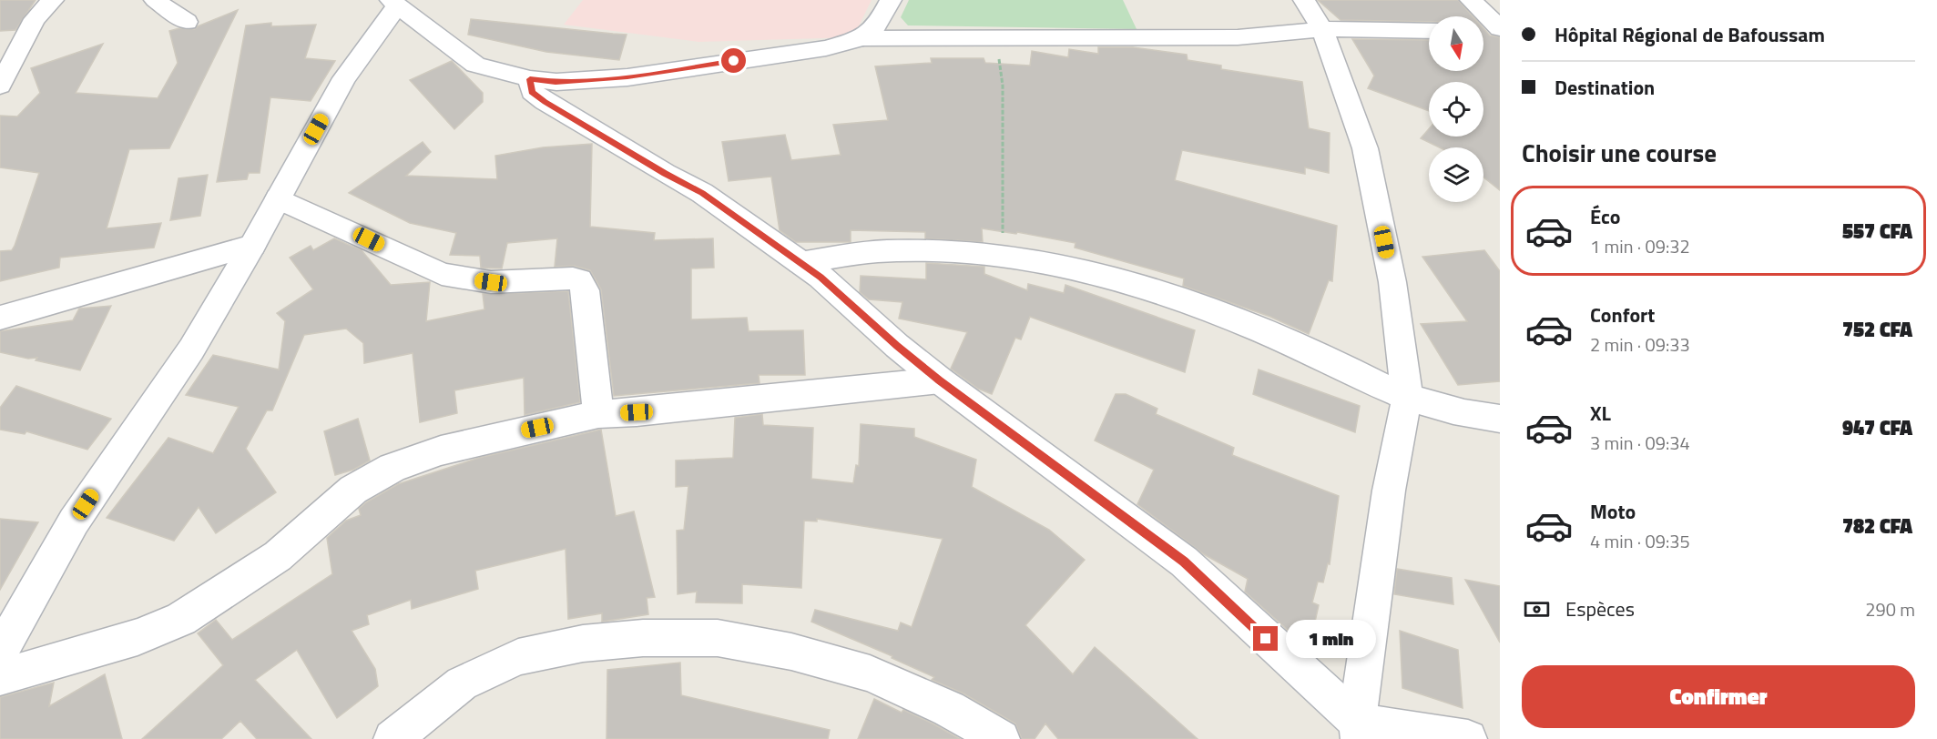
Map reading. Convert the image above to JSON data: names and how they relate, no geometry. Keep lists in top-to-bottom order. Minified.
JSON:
{"north":"bottom","page":{"banner":["Hôpital Régional de Bafoussam","Destination"],"heading":"Choisir une course","list":[{"name":"Éco","note":"1 min · 09:32","value":"557 CFA"},{"name":"Confort","note":"2 min · 09:33","value":"752 CFA"},{"name":"XL","note":"3 min · 09:34","value":"947 CFA"},{"name":"Moto","note":"4 min · 09:35","value":"782 CFA"}],"pay":["Espèces","290 m"],"bubble":"1 min","buttons":"Confirmer"}}
